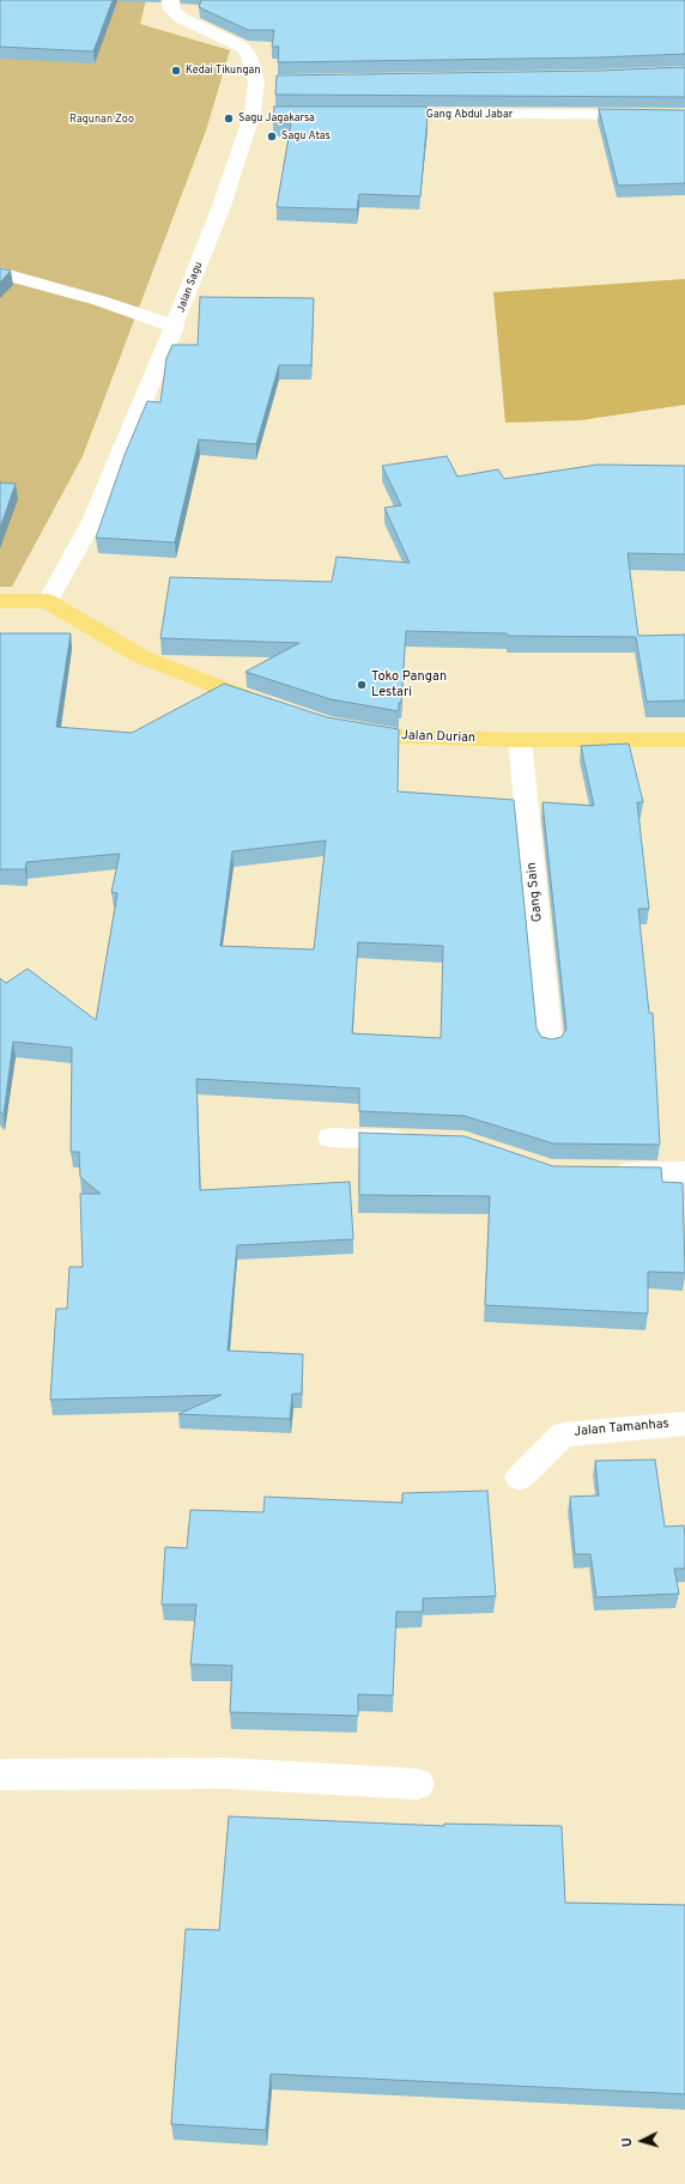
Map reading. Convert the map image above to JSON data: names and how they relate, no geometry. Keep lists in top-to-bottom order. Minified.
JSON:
{"streets":{"main road":["Jalan Durian"],"street":["Gang Abdul Jabar","Jalan Sagu","Gang Sain","Jalan Tamanhas"]},"crossings":[["Jalan Durian","Gang Sain"]],"parks":["Ragunan Zoo"],"places":["Kedai Tikungan","Sagu Jagakarsa","Sagu Atas","Toko Pangan Lestari"],"north":"left"}
